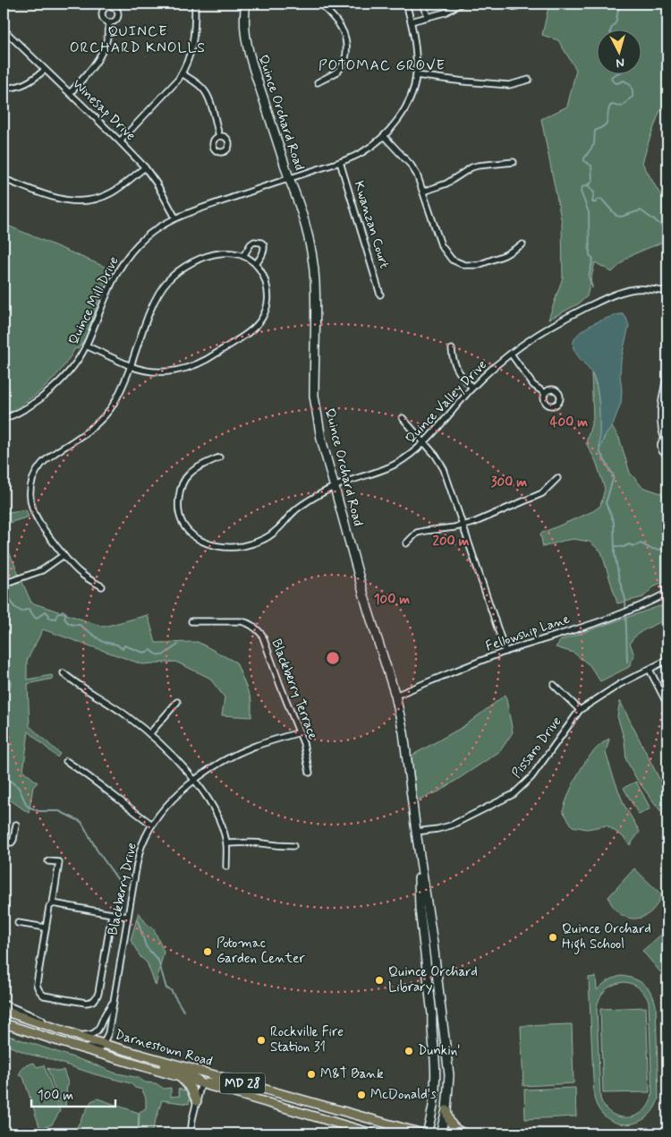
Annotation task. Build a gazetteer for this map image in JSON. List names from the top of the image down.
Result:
{
  "streets": {
    "main road": ["Darnestown Road", "MD 28"],
    "street": [
      "Winesap Drive",
      "Quince Orchard Road",
      "Kwanzan Court",
      "Quince Mill Drive",
      "Quince Valley Drive",
      "Fellowship Lane",
      "Blackberry Terrace",
      "Pissaro Drive",
      "Blackberry Drive"
    ]
  },
  "crossings": [
    ["Winesap Drive", "Quince Mill Drive"],
    ["Quince Orchard Road", "Quince Mill Drive"],
    ["Quince Orchard Road", "Quince Valley Drive"],
    ["Quince Orchard Road", "Fellowship Lane"],
    ["Quince Orchard Road", "Pissaro Drive"],
    ["Kwanzan Court", "Quince Mill Drive"],
    ["Blackberry Terrace", "Blackberry Drive"],
    ["Blackberry Drive", "Darnestown Road"]
  ],
  "districts": ["QUINCE ORCHARD KNOLLS", "POTOMAC GROVE"],
  "places": [
    "Quince Orchard High School",
    "Potomac Garden Center",
    "Quince Orchard Library",
    "Rockville Fire Station 31",
    "Dunkin'",
    "M&T Bank",
    "McDonald's"
  ],
  "scale_bar": "100 m",
  "north": "bottom",
  "rings": [
    "400 m",
    "300 m",
    "200 m",
    "100 m"
  ]
}
